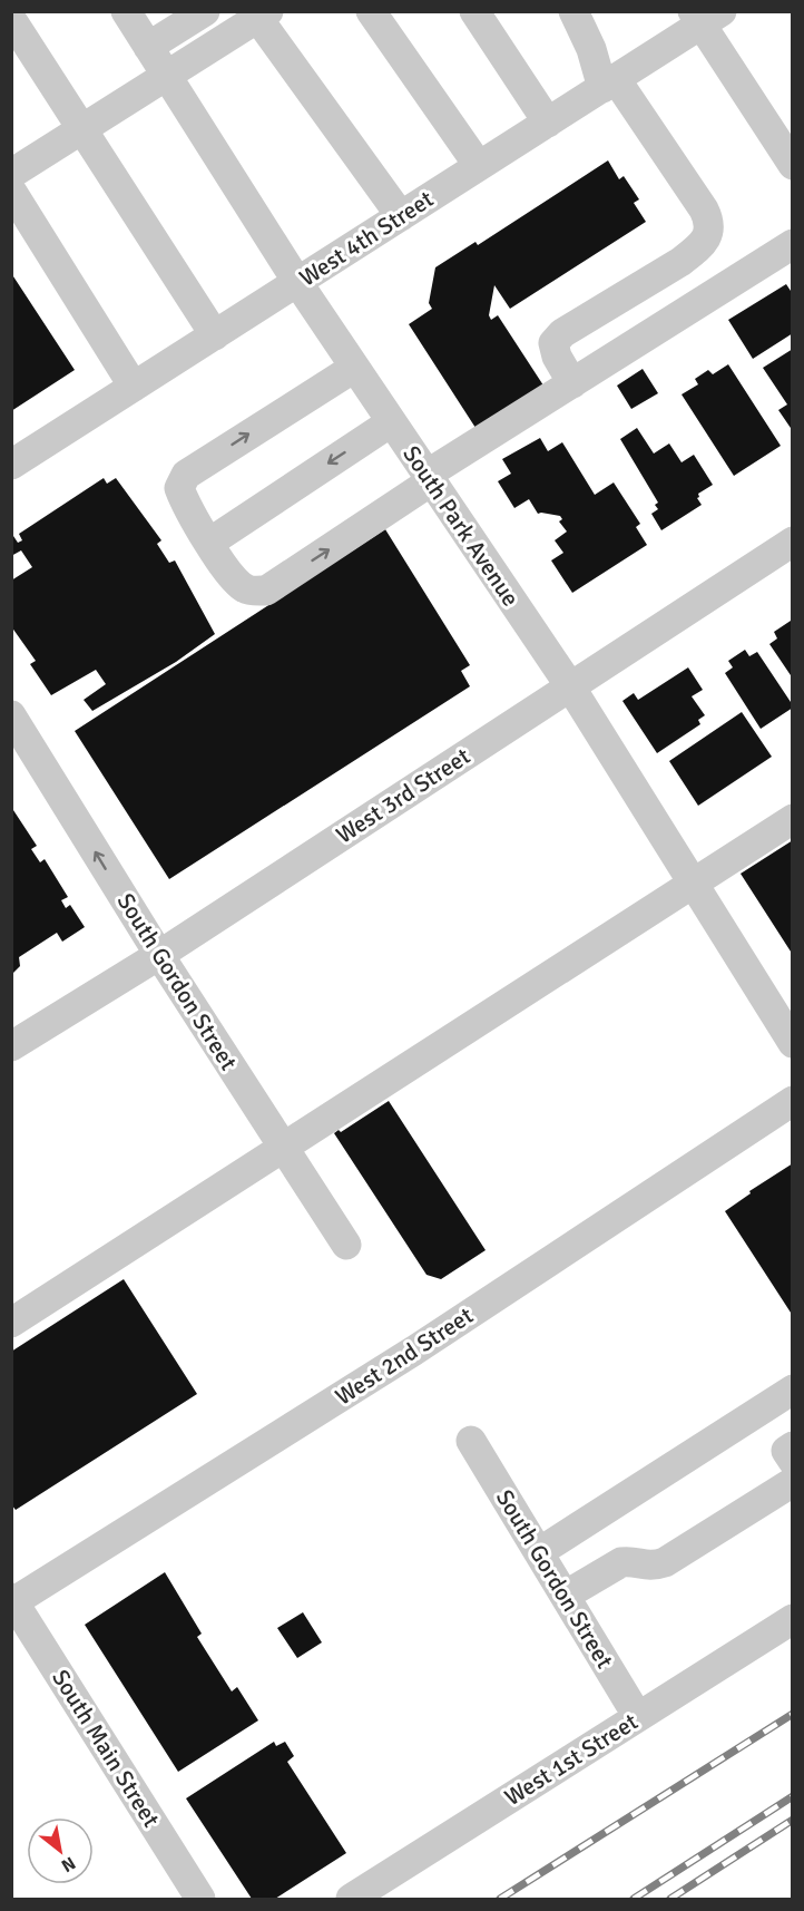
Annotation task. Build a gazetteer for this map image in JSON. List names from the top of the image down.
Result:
{
  "streets": {
    "street": [
      "West 4th Street",
      "South Park Avenue",
      "West 3rd Street",
      "South Gordon Street",
      "West 2nd Street",
      "South Main Street",
      "West 1st Street"
    ]
  },
  "crossings": [
    ["West 4th Street", "South Park Avenue"],
    ["South Park Avenue", "West 3rd Street"],
    ["West 3rd Street", "South Gordon Street"],
    ["South Gordon Street", "West 1st Street"],
    ["West 2nd Street", "South Main Street"]
  ],
  "north": "bottom right"
}
